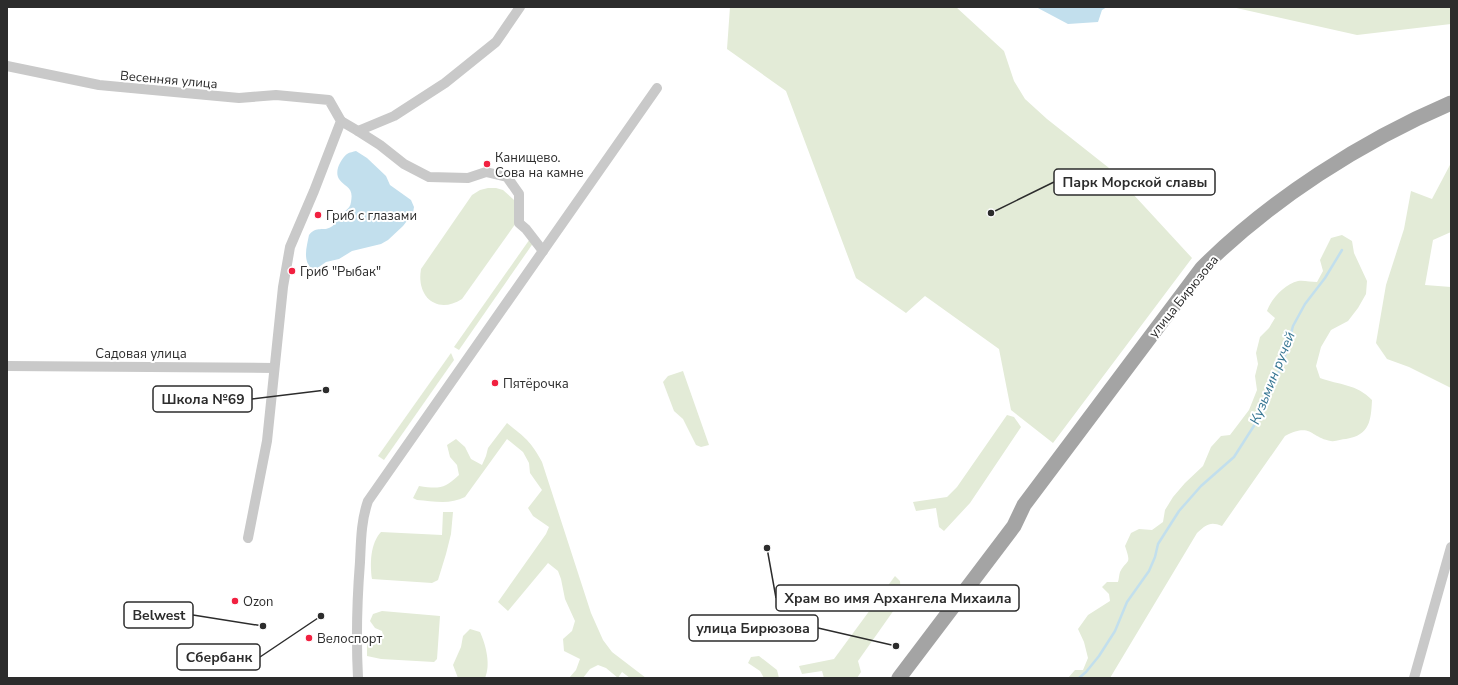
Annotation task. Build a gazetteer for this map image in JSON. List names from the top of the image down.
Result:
{
  "streets": {
    "main road": ["улица Бирюзова"],
    "street": ["Весенняя улица", "Садовая улица"]
  },
  "water": ["Кузьмин ручей"],
  "places": [
    "Канищево. Сова на камне",
    "Парк Морской славы",
    "Гриб с глазами",
    "Гриб \"Рыбак\"",
    "Пятёрочка",
    "Школа №69",
    "Храм во имя Архангела Михаила",
    "Ozon",
    "Сбербанк",
    "Belwest",
    "Велоспорт",
    "улица Бирюзова"
  ]
}
